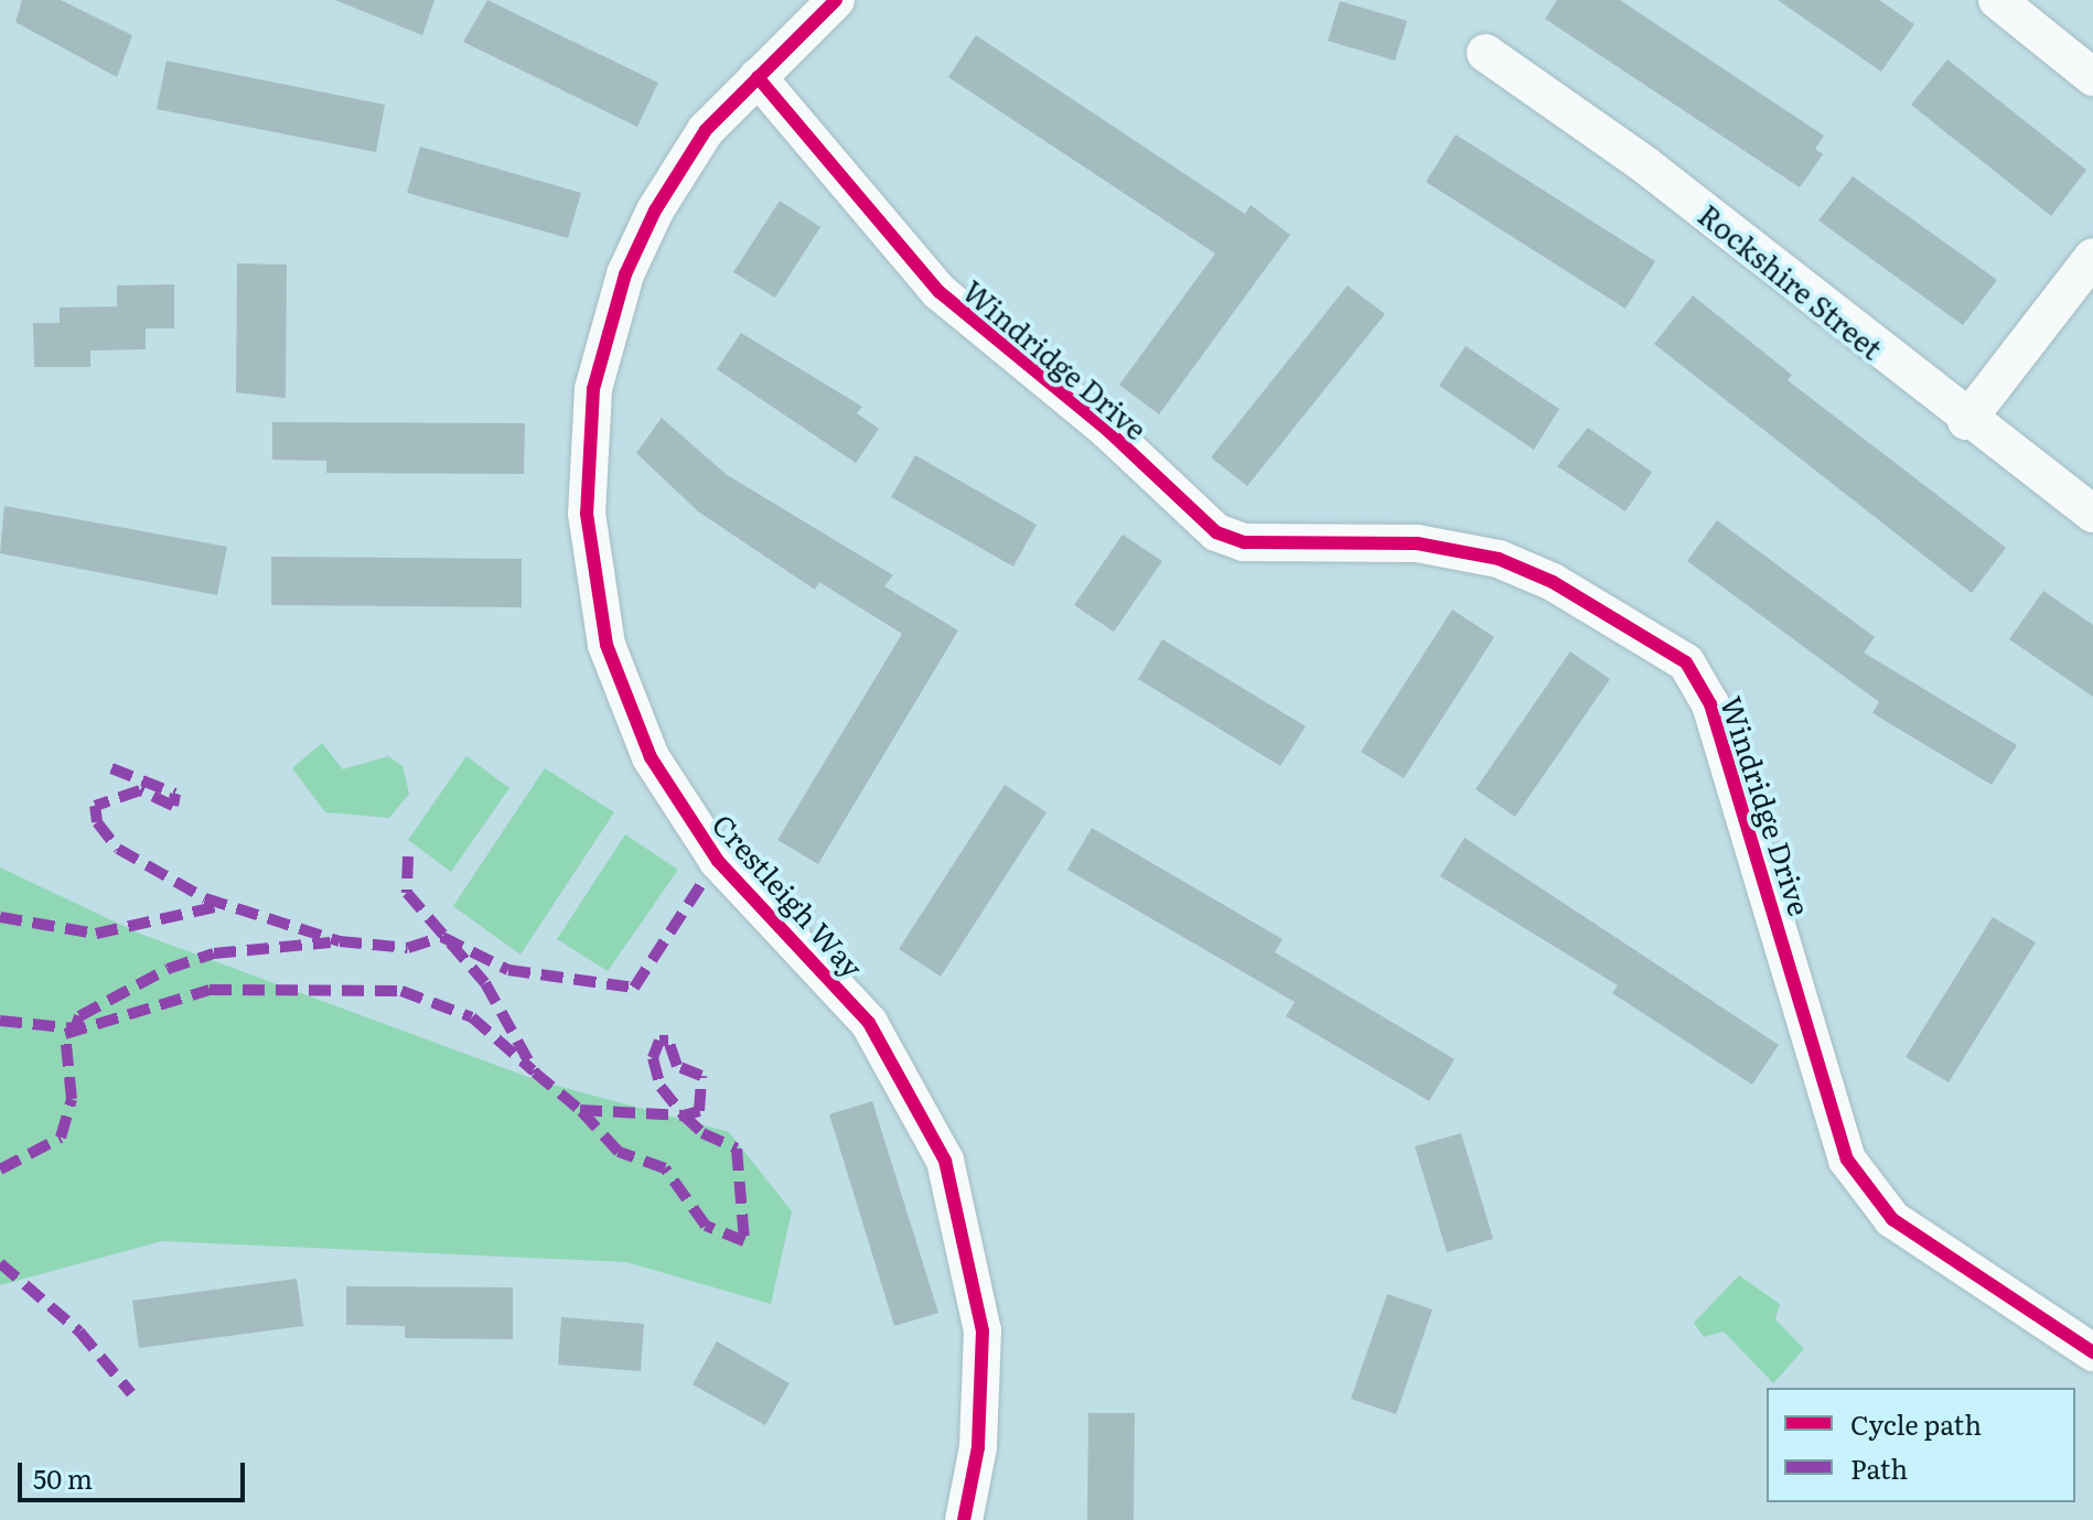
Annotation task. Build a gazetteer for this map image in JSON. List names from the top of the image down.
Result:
{
  "streets": {
    "street": ["Rockshire Street", "Windridge Drive", "Crestleigh Way"]
  },
  "crossings": [
    ["Windridge Drive", "Crestleigh Way"]
  ],
  "legend": ["Cycle path", "Path"],
  "scale_bar": "50 m"
}
